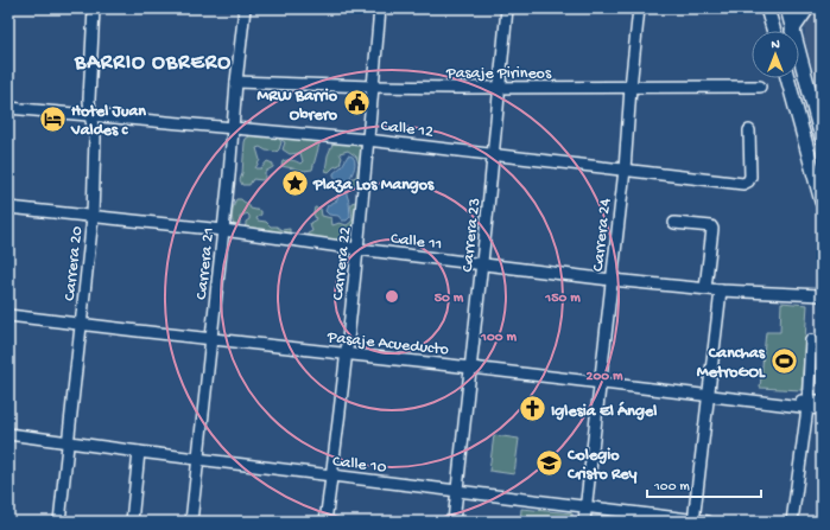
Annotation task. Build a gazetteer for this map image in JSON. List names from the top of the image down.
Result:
{
  "streets": {
    "street": [
      "Pasaje Pirineos",
      "Calle 12",
      "Carrera 23",
      "Carrera 24",
      "Calle 11",
      "Carrera 20",
      "Carrera 21",
      "Carrera 22",
      "Pasaje Acueducto",
      "Calle 10"
    ]
  },
  "crossings": [
    ["Pasaje Pirineos", "Carrera 23"],
    ["Pasaje Pirineos", "Carrera 24"],
    ["Pasaje Pirineos", "Carrera 21"],
    ["Pasaje Pirineos", "Carrera 22"],
    ["Calle 12", "Carrera 23"],
    ["Calle 12", "Carrera 24"],
    ["Calle 12", "Carrera 20"],
    ["Calle 12", "Carrera 21"],
    ["Calle 12", "Carrera 22"],
    ["Carrera 23", "Calle 11"],
    ["Carrera 23", "Pasaje Acueducto"],
    ["Carrera 23", "Calle 10"],
    ["Carrera 24", "Calle 11"],
    ["Carrera 24", "Pasaje Acueducto"],
    ["Carrera 24", "Calle 10"],
    ["Calle 11", "Carrera 20"],
    ["Calle 11", "Carrera 21"],
    ["Calle 11", "Carrera 22"],
    ["Carrera 20", "Pasaje Acueducto"],
    ["Carrera 20", "Calle 10"],
    ["Carrera 21", "Pasaje Acueducto"],
    ["Carrera 21", "Calle 10"],
    ["Carrera 22", "Pasaje Acueducto"],
    ["Carrera 22", "Calle 10"]
  ],
  "districts": ["BARRIO OBRERO"],
  "places": {
    "public building": ["MRW Barrio Obrero"],
    "hotel": ["Hotel Juan Valdes c"],
    "place": ["Plaza Los Mangos"],
    "sports": ["Canchas MetroGOL"],
    "church": ["Iglesia El Ángel"],
    "school or university": ["Colegio Cristo Rey"]
  },
  "scale_bar": "100 m",
  "north": "top",
  "rings": [
    "50 m",
    "150 m",
    "100 m",
    "200 m"
  ]
}
